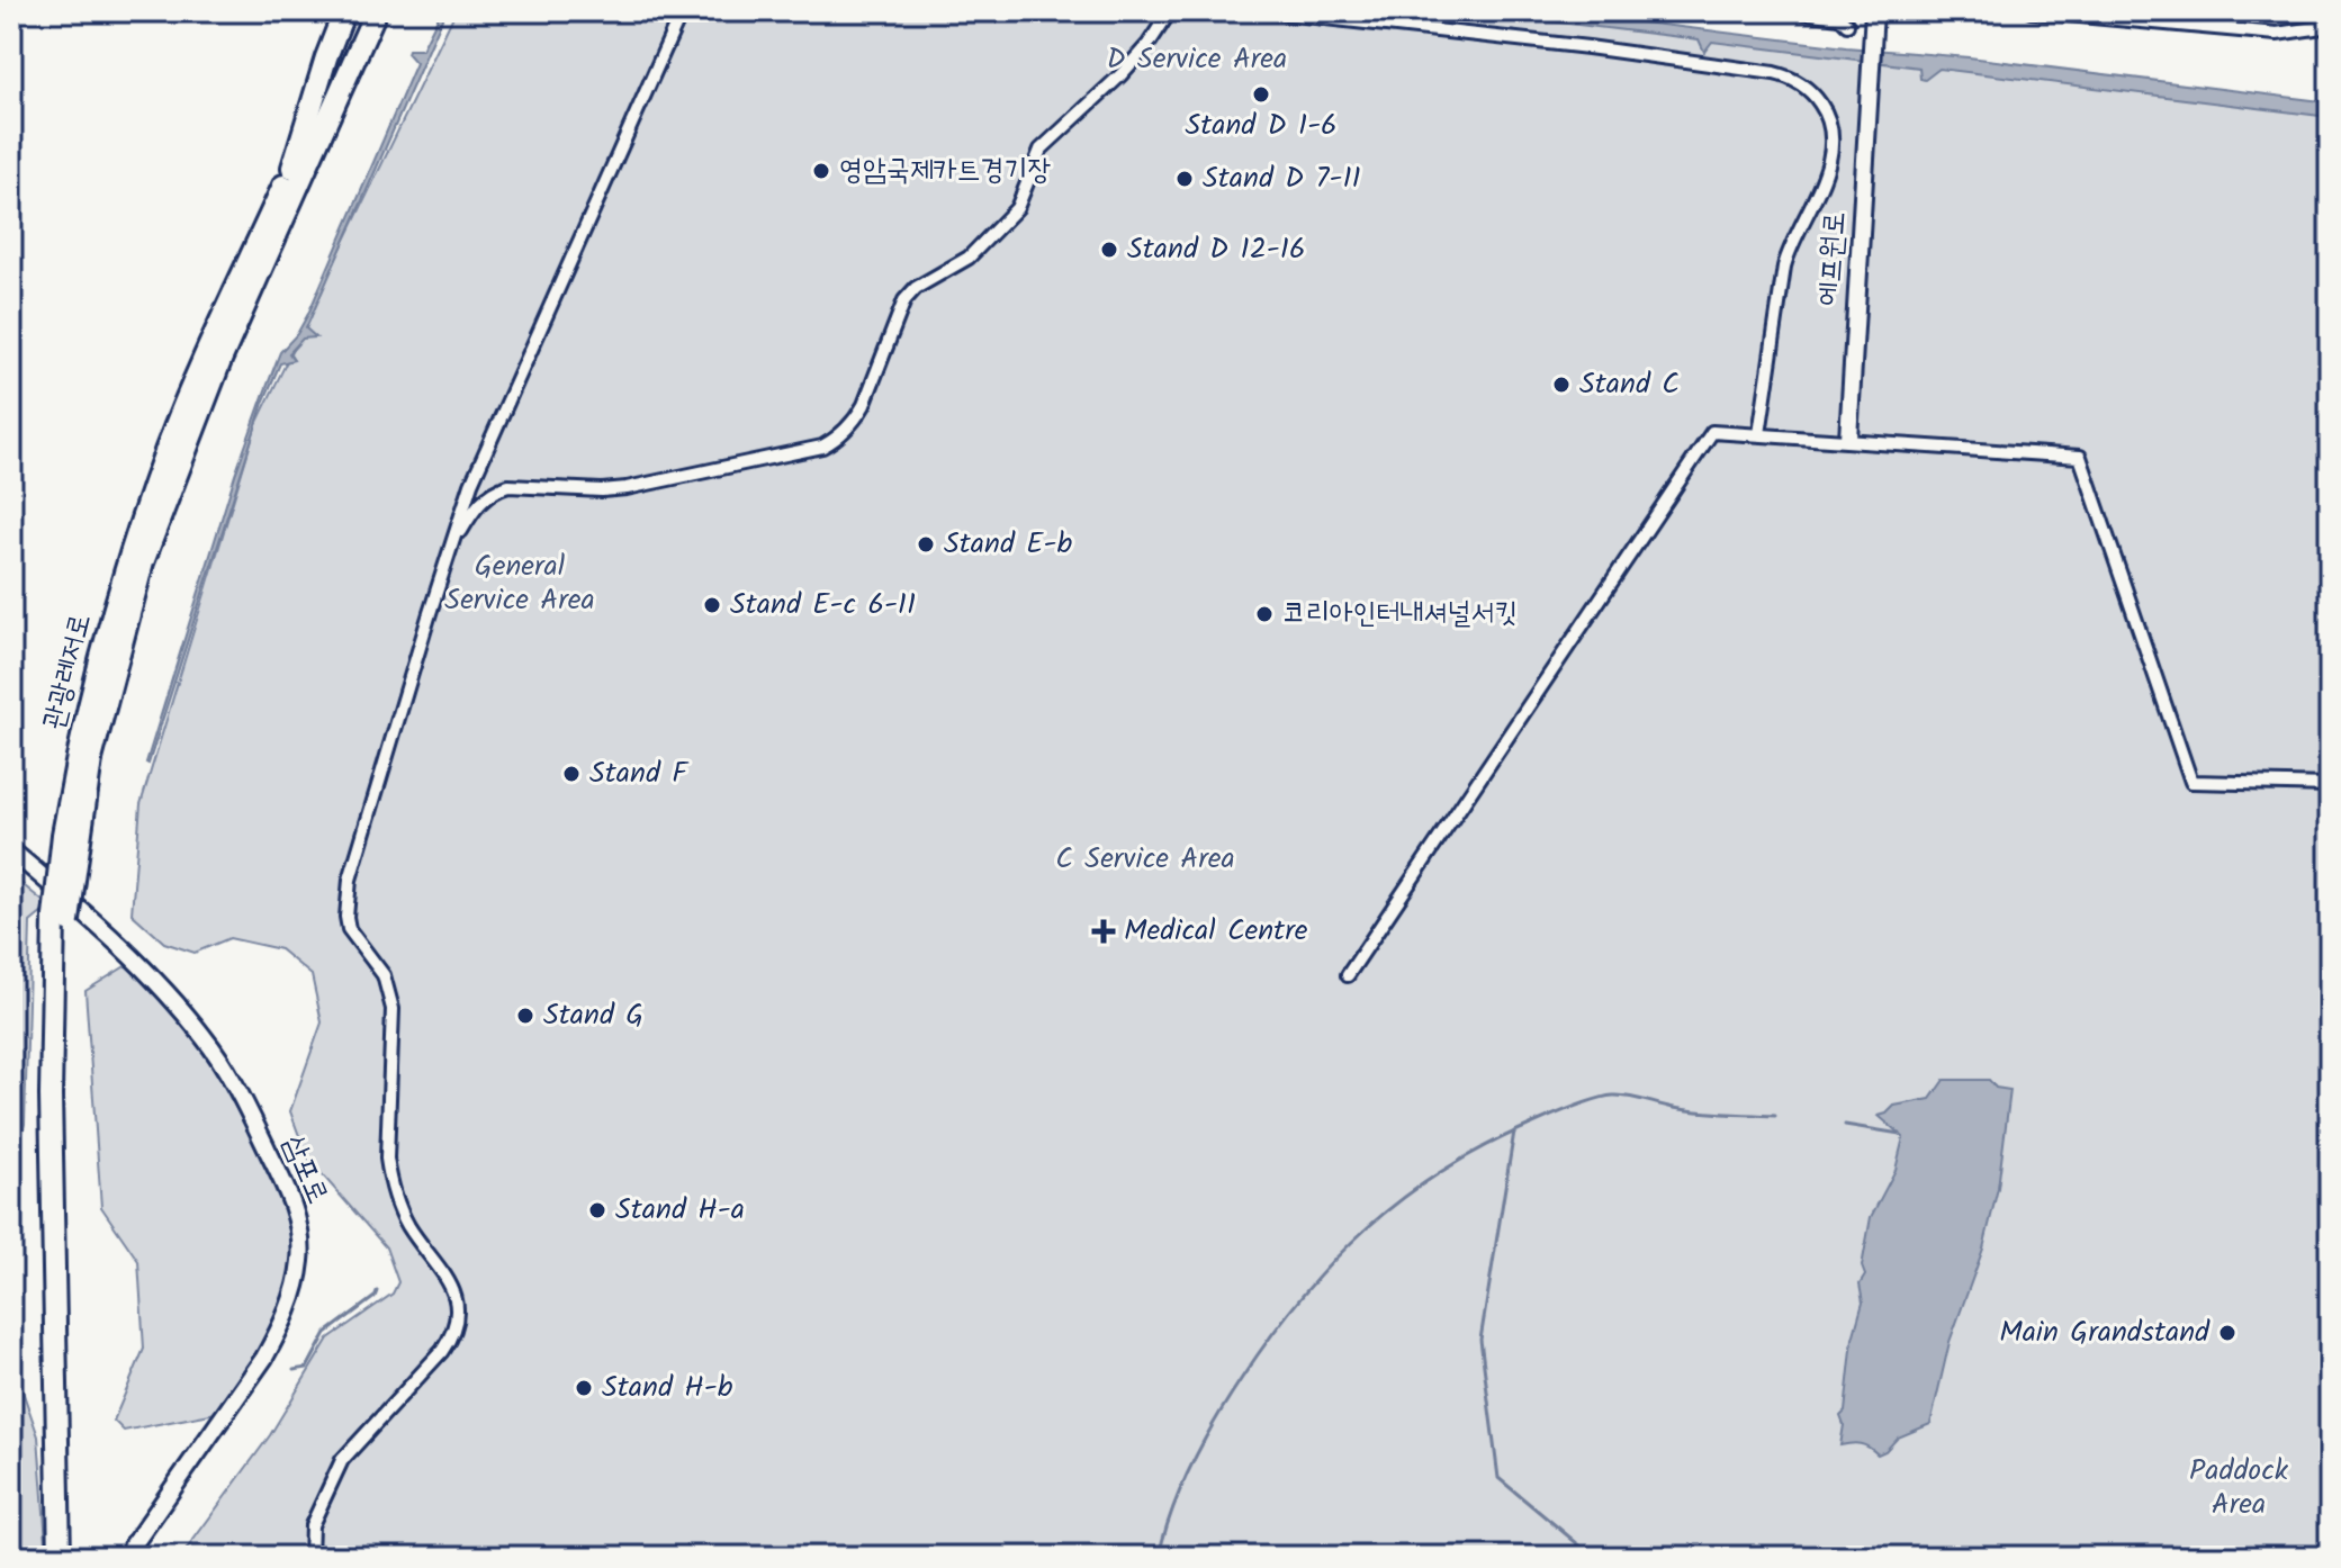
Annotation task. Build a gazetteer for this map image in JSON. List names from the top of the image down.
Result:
{
  "streets": {
    "highway": ["관광레저로"],
    "street": ["에프원로", "삼포로"]
  },
  "parks": [
    "D Service Area",
    "General Service Area",
    "C Service Area",
    "Paddock Area"
  ],
  "places": {
    "other": [
      "Stand D 1-6",
      "영암국제카트경기장",
      "Stand D 7-11",
      "Stand D 12-16",
      "Stand C",
      "Stand E-b",
      "Stand E-c 6-11",
      "코리아인터내셔널서킷",
      "Stand F",
      "Stand G",
      "Stand H-a",
      "Main Grandstand",
      "Stand H-b"
    ],
    "health": ["Medical Centre"]
  }
}
